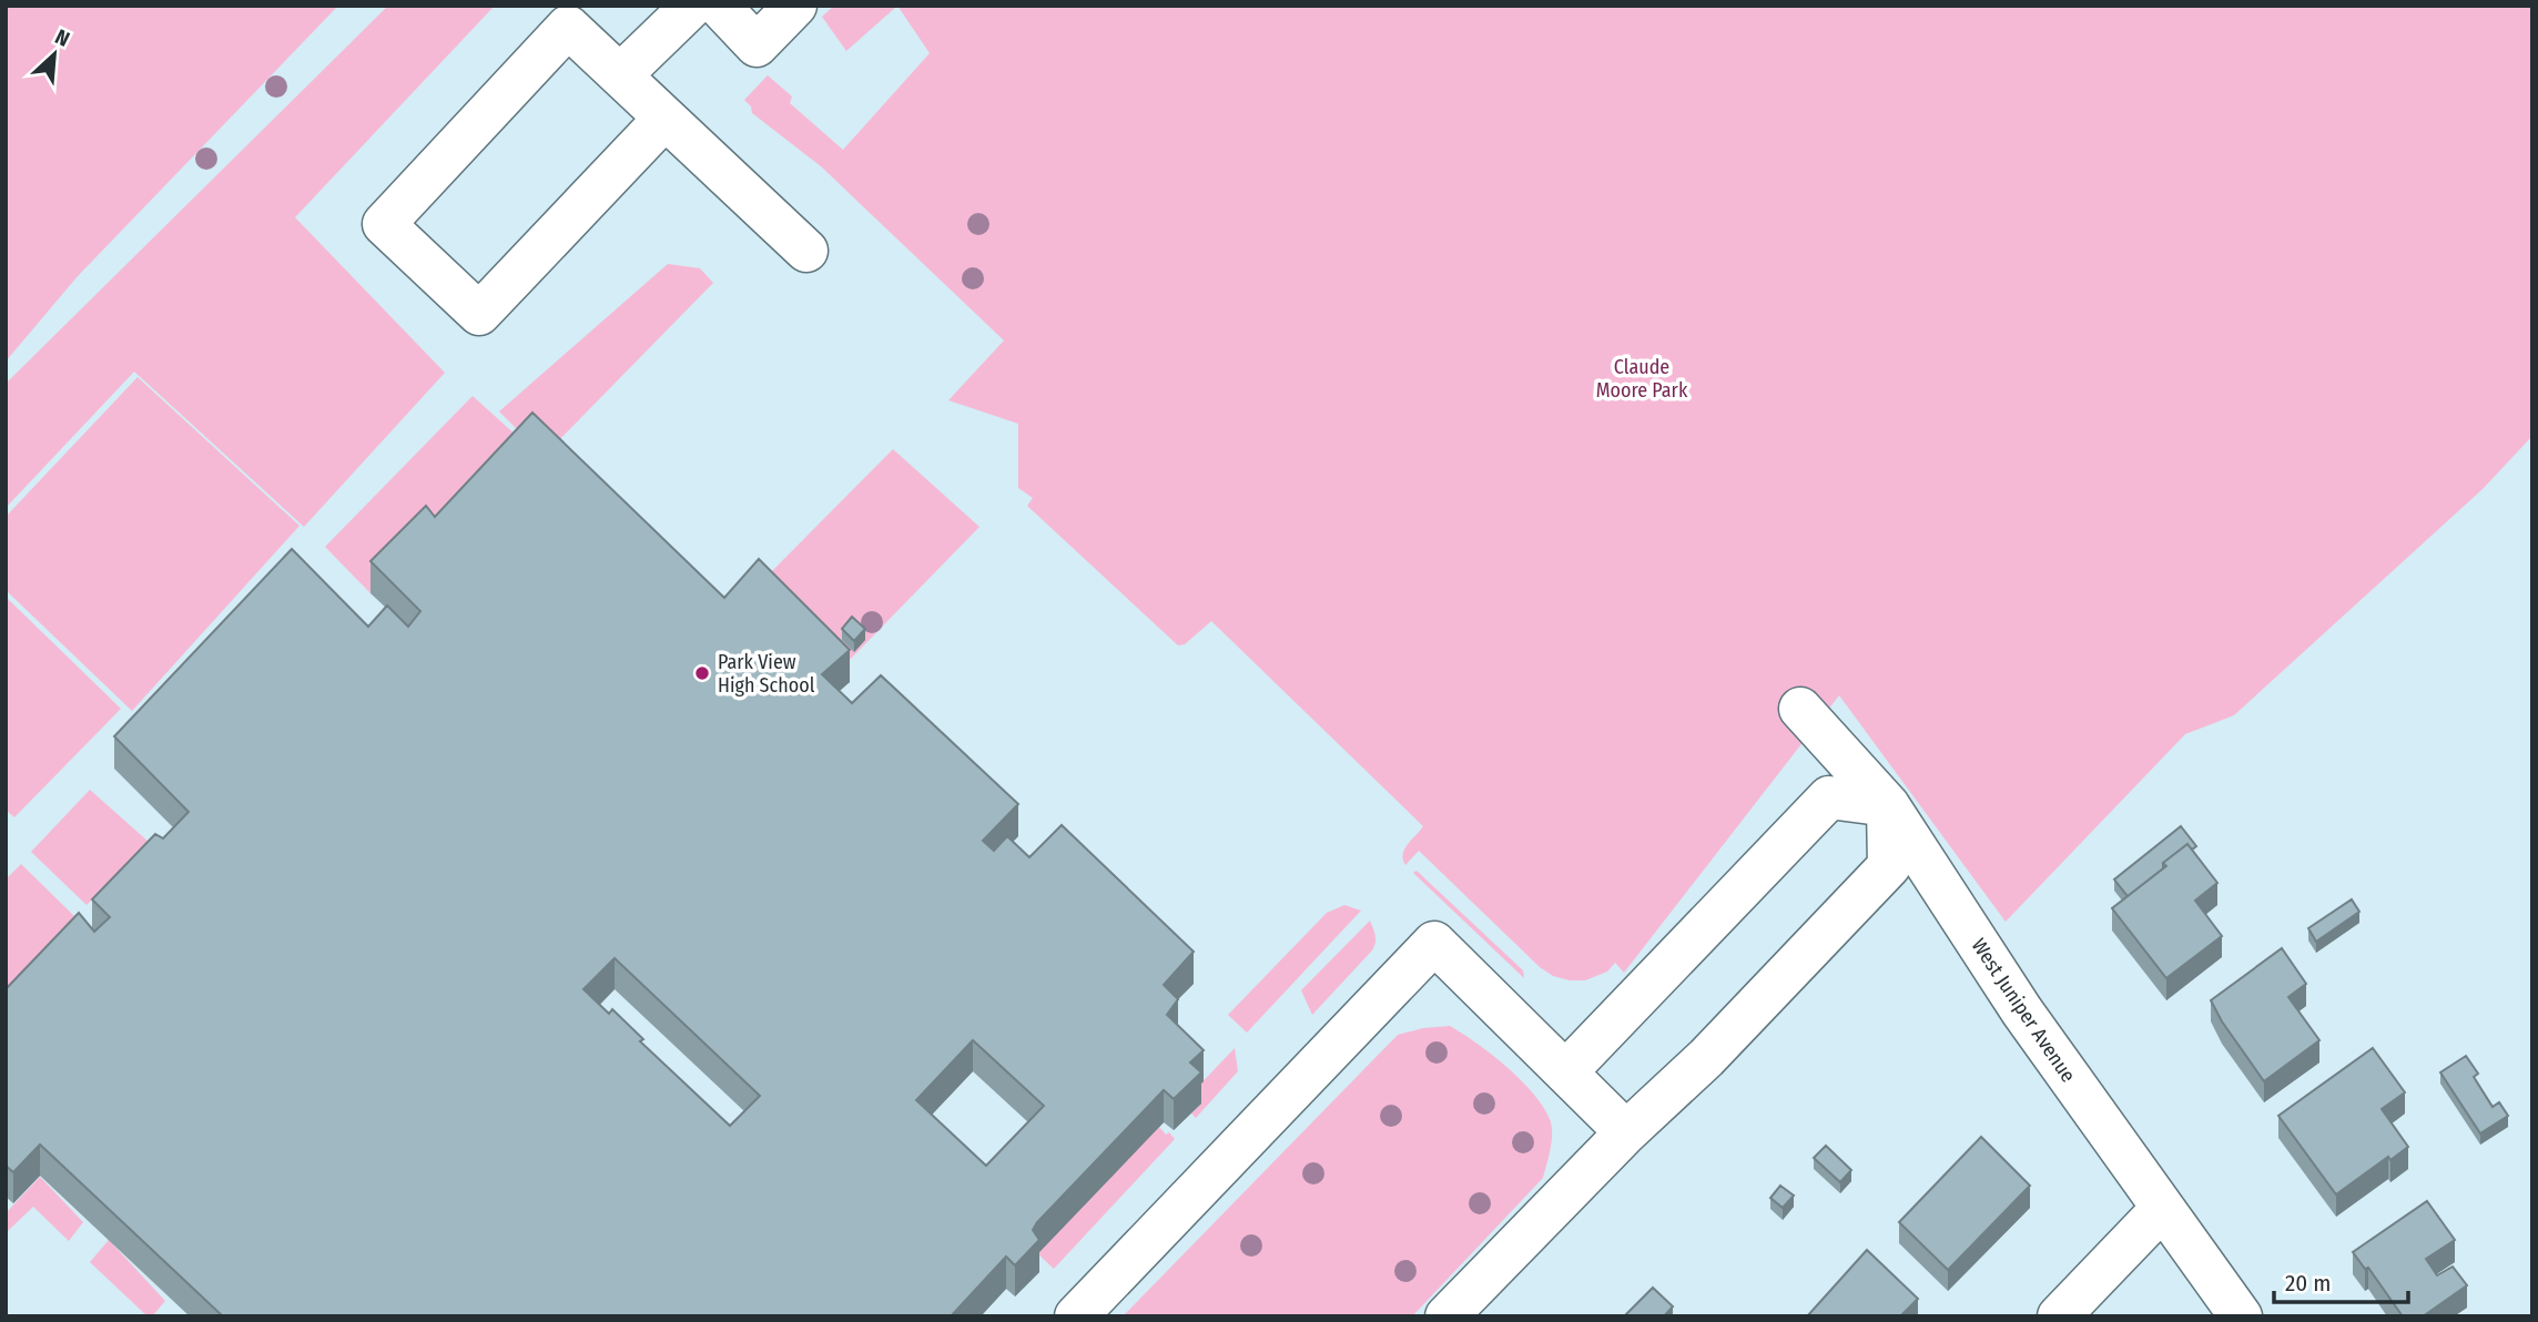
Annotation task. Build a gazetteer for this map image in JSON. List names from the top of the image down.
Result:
{
  "streets": {
    "street": ["West Juniper Avenue"]
  },
  "parks": ["Claude Moore Park"],
  "places": ["Park View High School"],
  "scale_bar": "20 m",
  "north": "top right"
}
